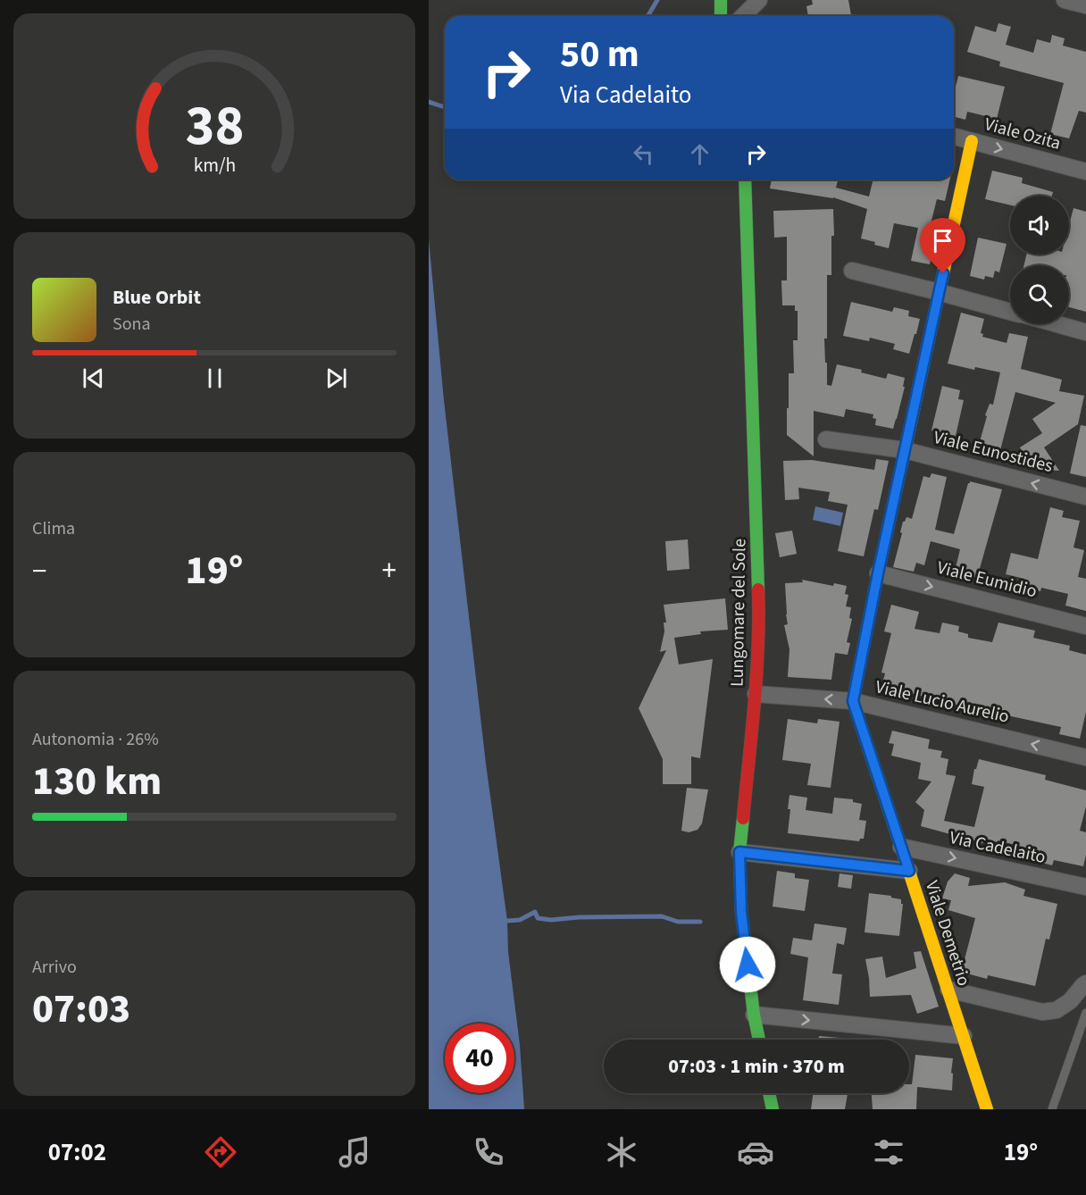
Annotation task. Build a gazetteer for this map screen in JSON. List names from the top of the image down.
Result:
{
  "streets": {
    "street": [
      "Viale Ozita",
      "Viale Eunostides",
      "Viale Eumidio",
      "Lungomare del Sole",
      "Viale Lucio Aurelio",
      "Via Cadelaito",
      "Viale Demetrio"
    ]
  },
  "crossings": [
    ["Viale Ozita", "Viale Demetrio"],
    ["Viale Eunostides", "Viale Demetrio"],
    ["Viale Eumidio", "Viale Demetrio"],
    ["Lungomare del Sole", "Viale Lucio Aurelio"],
    ["Viale Lucio Aurelio", "Viale Demetrio"],
    ["Via Cadelaito", "Viale Demetrio"]
  ],
  "one_way": [
    "Viale Ozita",
    "Viale Eunostides",
    "Viale Eumidio",
    "Viale Lucio Aurelio",
    "Via Cadelaito"
  ],
  "page": {
    "turn": ["50 m", "Via Cadelaito"],
    "song": ["Blue Orbit", "Sona"],
    "tile": [
      "Clima",
      ["Autonomia · 26%", "130 km"],
      ["Arrivo", "07:03"]
    ],
    "heat": ["−", "19°", "+"],
    "limit": "40",
    "trip": "07:03 · 1 min · 370 m",
    "tabs": ["07:02", "19°"],
    "gauge": ["38", "km/h"]
  }
}
